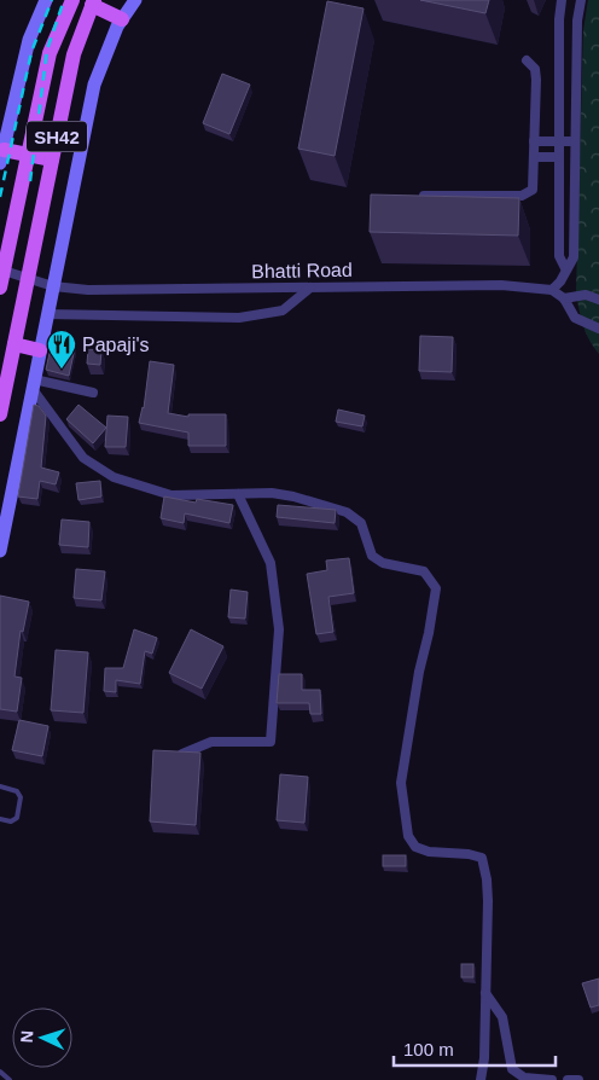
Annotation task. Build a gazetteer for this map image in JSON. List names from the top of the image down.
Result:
{
  "streets": {
    "main road": ["SH42"],
    "street": ["Bhatti Road"]
  },
  "crossings": [
    ["SH42", "Bhatti Road"]
  ],
  "places": {
    "restaurant": ["Papaji's"]
  },
  "scale_bar": "100 m",
  "north": "left"
}
